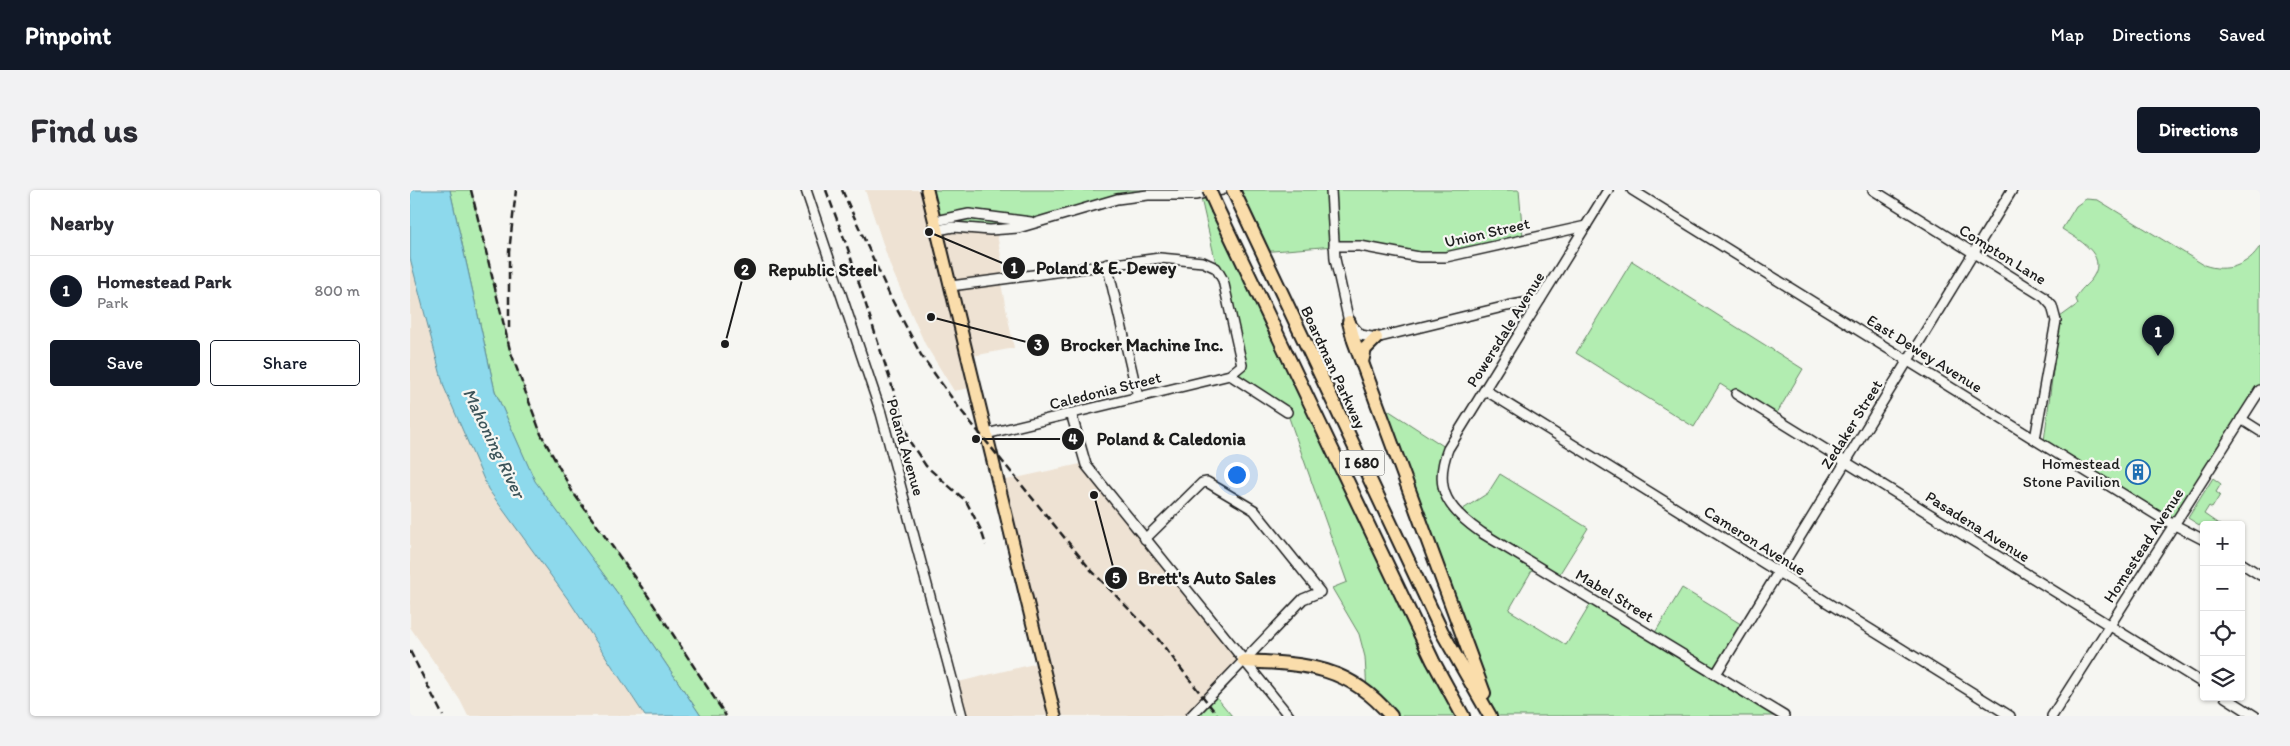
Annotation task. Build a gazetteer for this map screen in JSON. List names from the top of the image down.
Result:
{
  "streets": {
    "highway": ["Boardman Parkway", "I 680"],
    "street": [
      "Union Street",
      "Compton Lane",
      "Powersdale Avenue",
      "East Dewey Avenue",
      "Caledonia Street",
      "Zedaker Street",
      "Poland Avenue",
      "Pasadena Avenue",
      "Cameron Avenue",
      "Homestead Avenue",
      "Mabel Street"
    ]
  },
  "crossings": [
    ["Union Street", "Powersdale Avenue"],
    ["Compton Lane", "East Dewey Avenue"],
    ["Compton Lane", "Zedaker Street"],
    ["Powersdale Avenue", "Cameron Avenue"],
    ["Powersdale Avenue", "Mabel Street"],
    ["East Dewey Avenue", "Zedaker Street"],
    ["East Dewey Avenue", "Homestead Avenue"],
    ["Zedaker Street", "Pasadena Avenue"],
    ["Zedaker Street", "Cameron Avenue"],
    ["Zedaker Street", "Mabel Street"],
    ["Pasadena Avenue", "Homestead Avenue"]
  ],
  "water": ["Mahoning River"],
  "places": {
    "other": [
      "Poland & E. Dewey",
      "Brocker Machine Inc.",
      "Republic Steel",
      "Poland & Caledonia",
      "Brett's Auto Sales"
    ],
    "building": ["Homestead Stone Pavilion"]
  },
  "page": {
    "header": "Pinpoint",
    "nav": ["Map", "Directions", "Saved"],
    "buttons": [
      "Directions",
      ["Save", "Share"]
    ],
    "title": "Find us",
    "heading": "Nearby",
    "list": [
      {
        "mark": "1",
        "name": "Homestead Park",
        "note": "Park",
        "value": "800 m"
      }
    ],
    "pins": "1",
    "map_buttons": ["+", "−"]
  }
}
